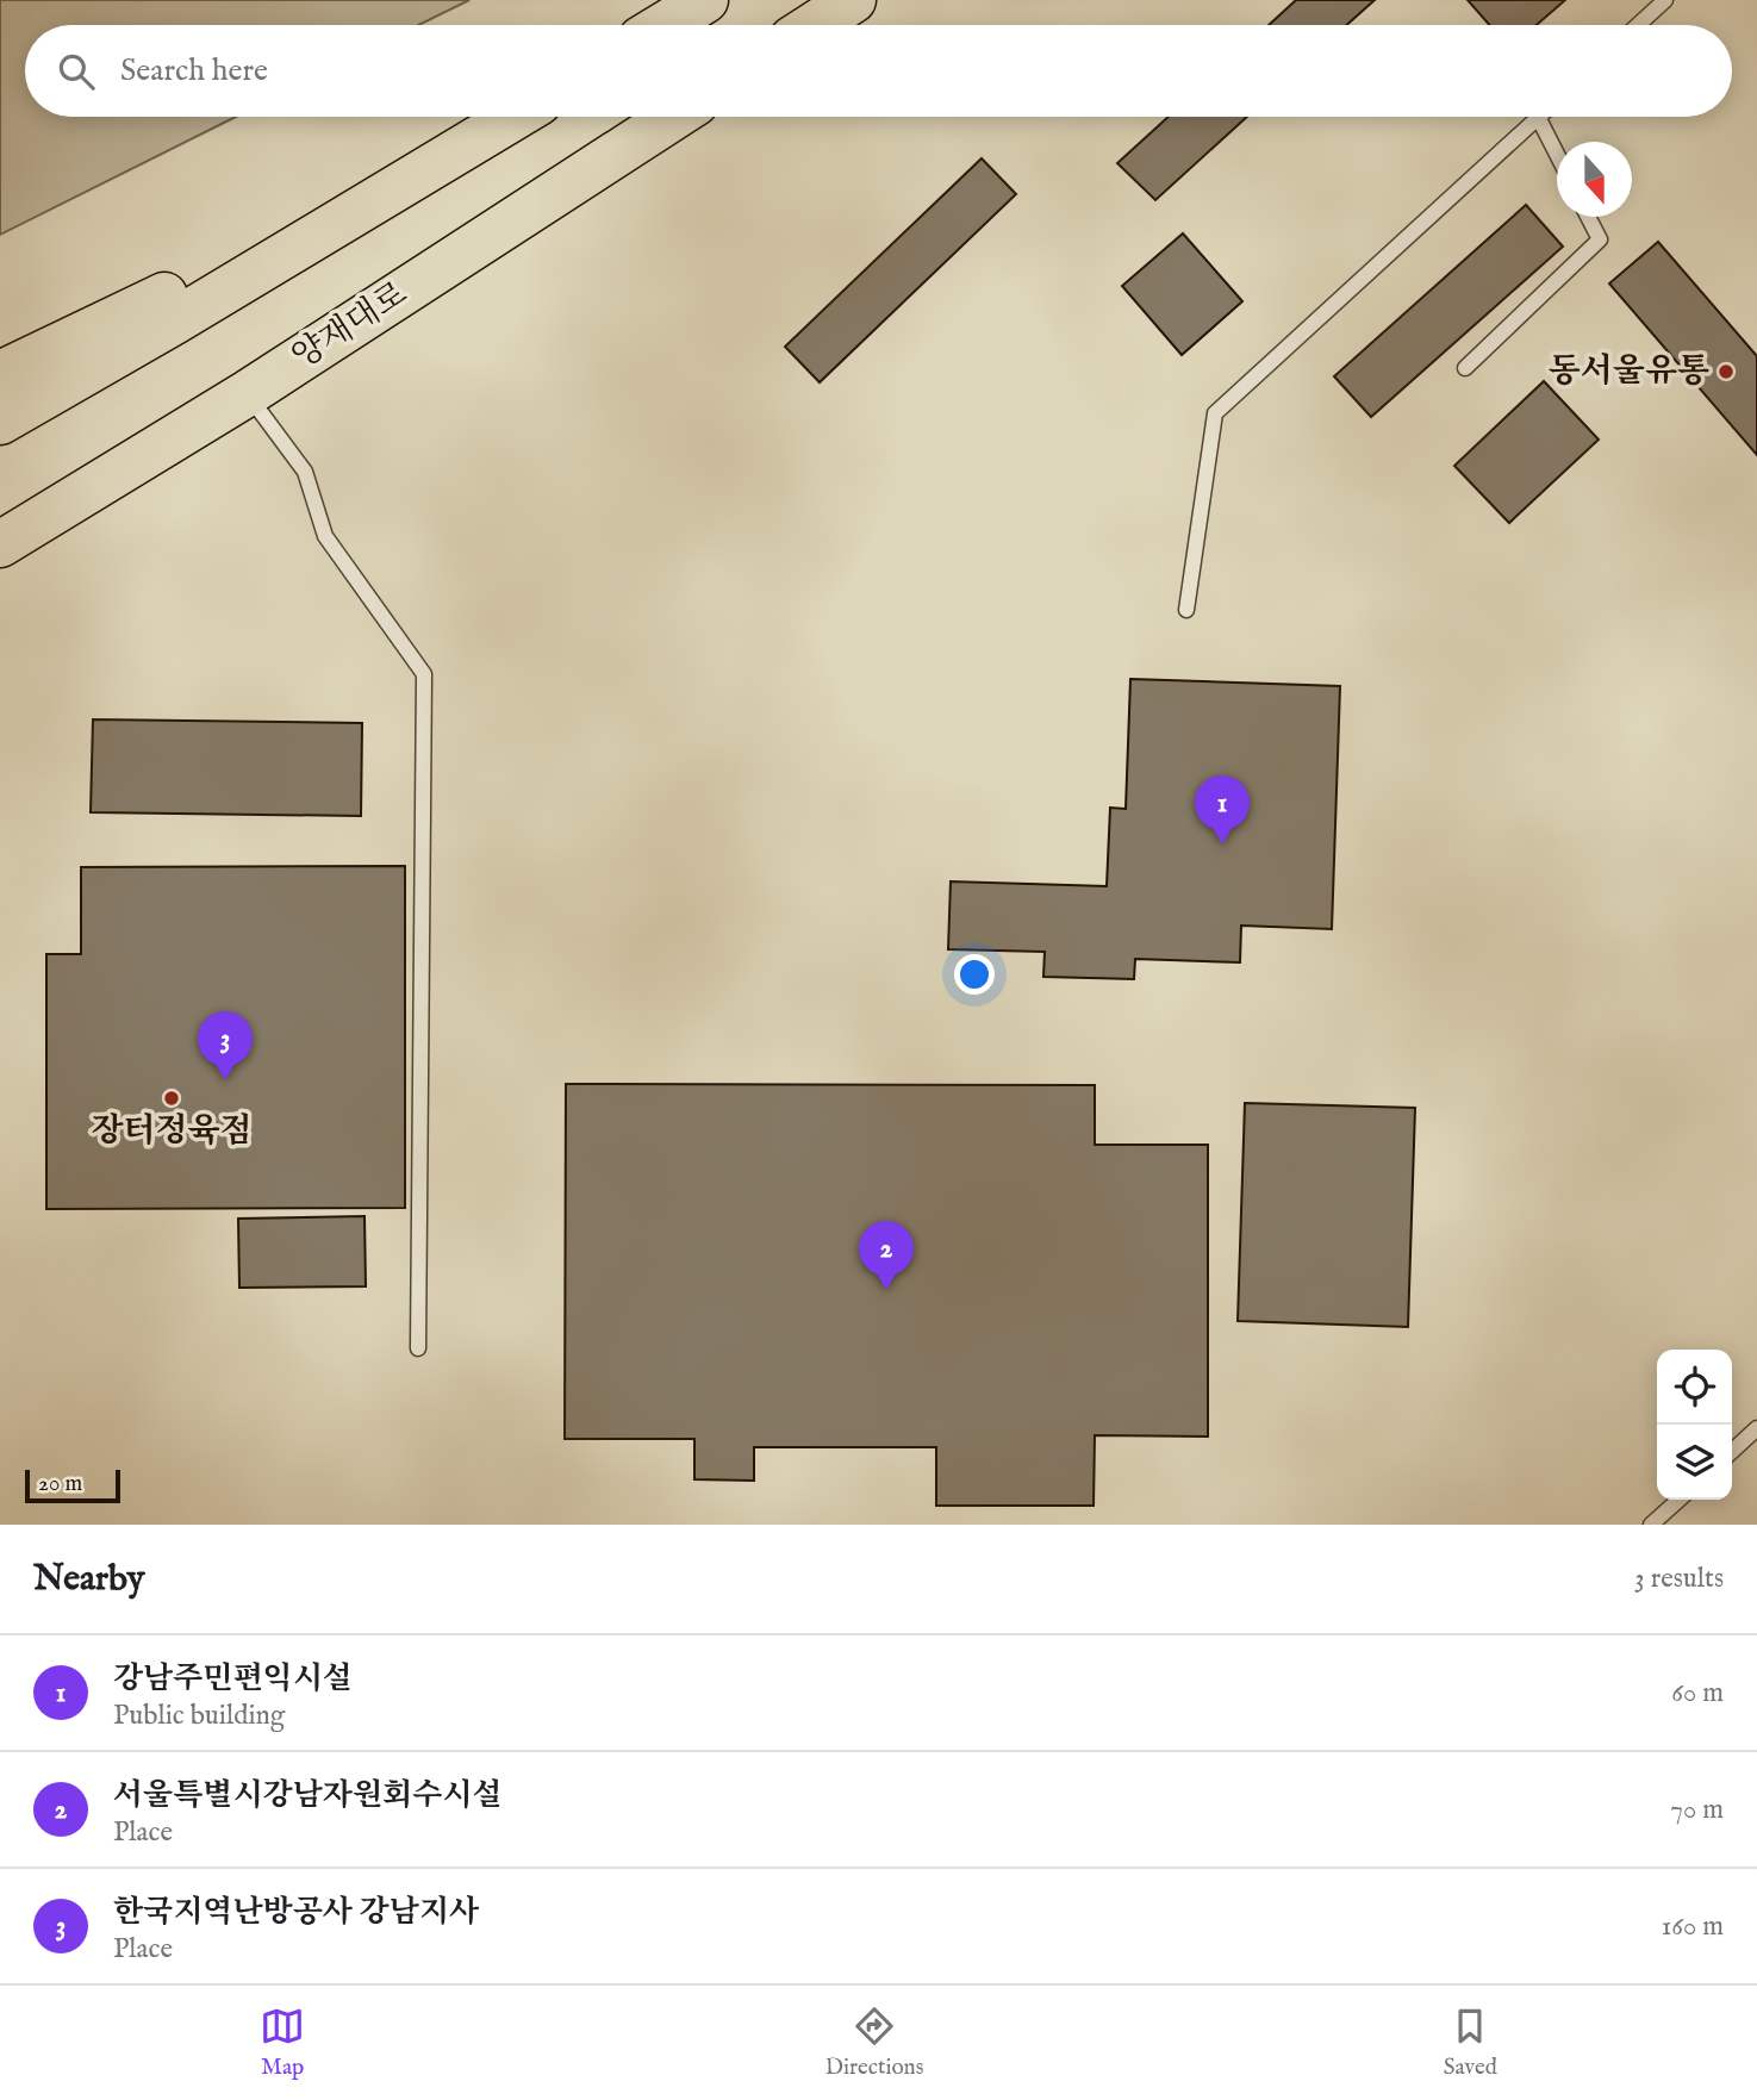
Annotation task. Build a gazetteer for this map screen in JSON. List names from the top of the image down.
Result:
{
  "streets": {
    "main road": ["양재대로"]
  },
  "places": ["동서울유통", "장터정육점"],
  "scale_bar": "20 m",
  "north": "bottom",
  "page": {
    "search": "Search here",
    "pins": ["1", "3", "2"],
    "scale": "20 m",
    "heading": ["Nearby", "3 results"],
    "list": [
      {
        "mark": "1",
        "name": "강남주민편익시설",
        "note": "Public building",
        "value": "60 m"
      },
      {
        "mark": "2",
        "name": "서울특별시강남자원회수시설",
        "note": "Place",
        "value": "70 m"
      },
      {
        "mark": "3",
        "name": "한국지역난방공사 강남지사",
        "note": "Place",
        "value": "160 m"
      }
    ],
    "nav": ["Map", "Directions", "Saved"]
  }
}
